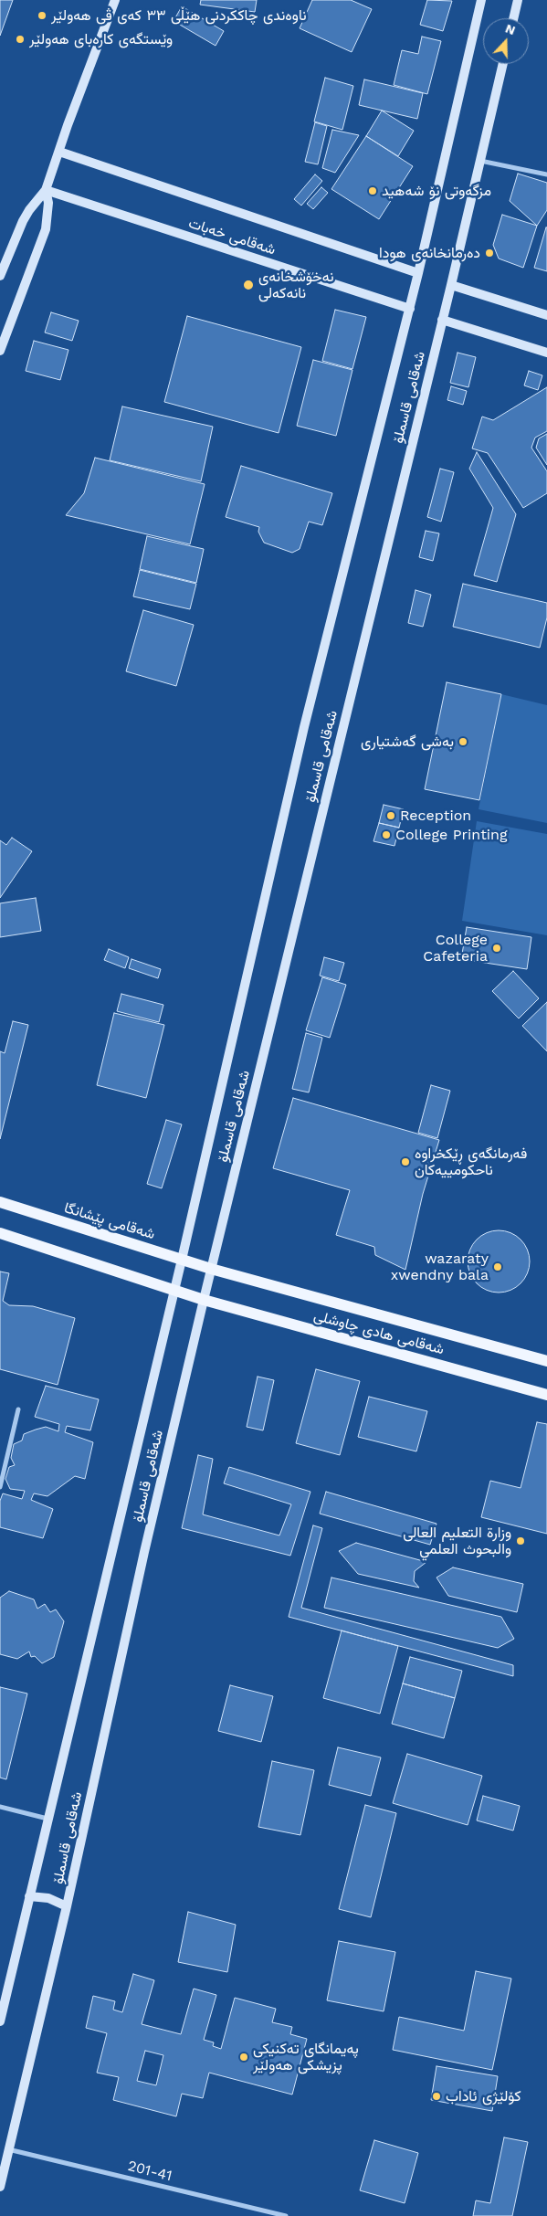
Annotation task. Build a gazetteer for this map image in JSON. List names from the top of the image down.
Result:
{
  "streets": {
    "main road": [
      "شەقامی خەبات",
      "شەقامی قاسملۆ",
      "شەقامی پێشانگا",
      "شەقامی هادی چاوشلی"
    ],
    "street": ["201-41"]
  },
  "crossings": [
    ["شەقامی خەبات", "شەقامی قاسملۆ"],
    ["شەقامی قاسملۆ", "شەقامی پێشانگا"],
    ["شەقامی قاسملۆ", "شەقامی هادی چاوشلی"],
    ["شەقامی قاسملۆ", "201-41"],
    ["شەقامی پێشانگا", "شەقامی هادی چاوشلی"]
  ],
  "places": [
    "ناوەندی چاککردنی هێڵی ٣٣ کەی ڤی هەولێر",
    "وێستگەی کارەبای هەولێر",
    "مزگەوتی نۆ شەهید",
    "دەرمانخانەی هودا",
    "نەخۆشخانەی نانەکەلی",
    "بەشی گەشتیاری",
    "Reception",
    "College Printing",
    "College Cafeteria",
    "فەرمانگەی ڕێکخراوە ناحکومییەکان",
    "wazaraty xwendny bala",
    "وزارة التعليم العالى والبحوث العلمي",
    "پەیمانگای تەکنیکی پزیشکی هەولێر",
    "کۆلێژی ئاداب"
  ],
  "north": "top"
}
